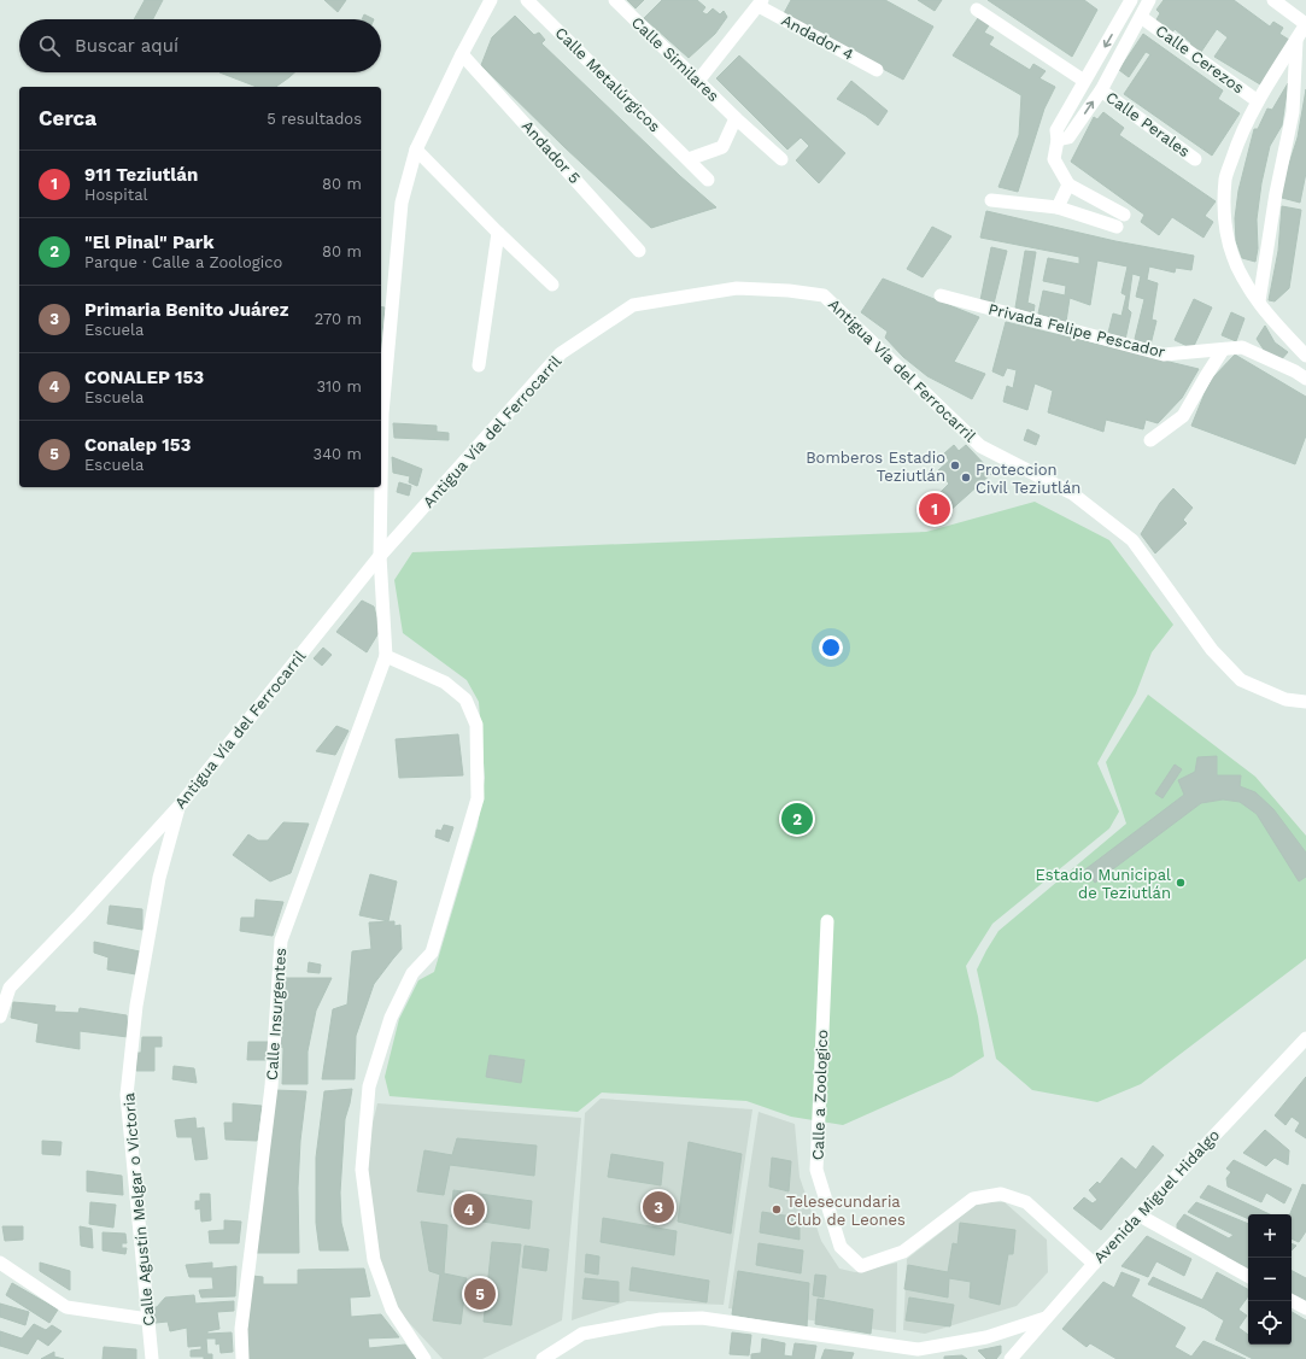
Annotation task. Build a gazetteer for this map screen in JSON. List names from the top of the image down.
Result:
{
  "streets": {
    "street": [
      "Andador 4",
      "Calle Similares",
      "Calle Cerezos",
      "Calle Metalúrgicos",
      "Calle Perales",
      "Andador 5",
      "Privada Felipe Pescador",
      "Antigua Vía del Ferrocarril",
      "Calle Insurgentes",
      "Calle a Zoologico",
      "Avenida Miguel Hidalgo",
      "Calle Agustín Melgar o Victoria"
    ]
  },
  "crossings": [
    ["Antigua Vía del Ferrocarril", "Calle Agustín Melgar o Victoria"],
    ["Calle a Zoologico", "Avenida Miguel Hidalgo"]
  ],
  "places": [
    "Bomberos Estadio Teziutlán",
    "Proteccion Civil Teziutlán",
    "Estadio Municipal de Teziutlán",
    "Telesecundaria Club de Leones"
  ],
  "page": {
    "search": "Buscar aquí",
    "heading": ["Cerca", "5 resultados"],
    "list": [
      {
        "mark": "1",
        "name": "911 Teziutlán",
        "note": "Hospital",
        "value": "80 m"
      },
      {
        "mark": "2",
        "name": "\"El Pinal\" Park",
        "note": "Parque · Calle a Zoologico",
        "value": "80 m"
      },
      {
        "mark": "3",
        "name": "Primaria Benito Juárez",
        "note": "Escuela",
        "value": "270 m"
      },
      {
        "mark": "4",
        "name": "CONALEP 153",
        "note": "Escuela",
        "value": "310 m"
      },
      {
        "mark": "5",
        "name": "Conalep 153",
        "note": "Escuela",
        "value": "340 m"
      }
    ],
    "pins": [
      "1",
      "2",
      "3",
      "4",
      "5"
    ],
    "map_buttons": ["+", "−"]
  }
}
